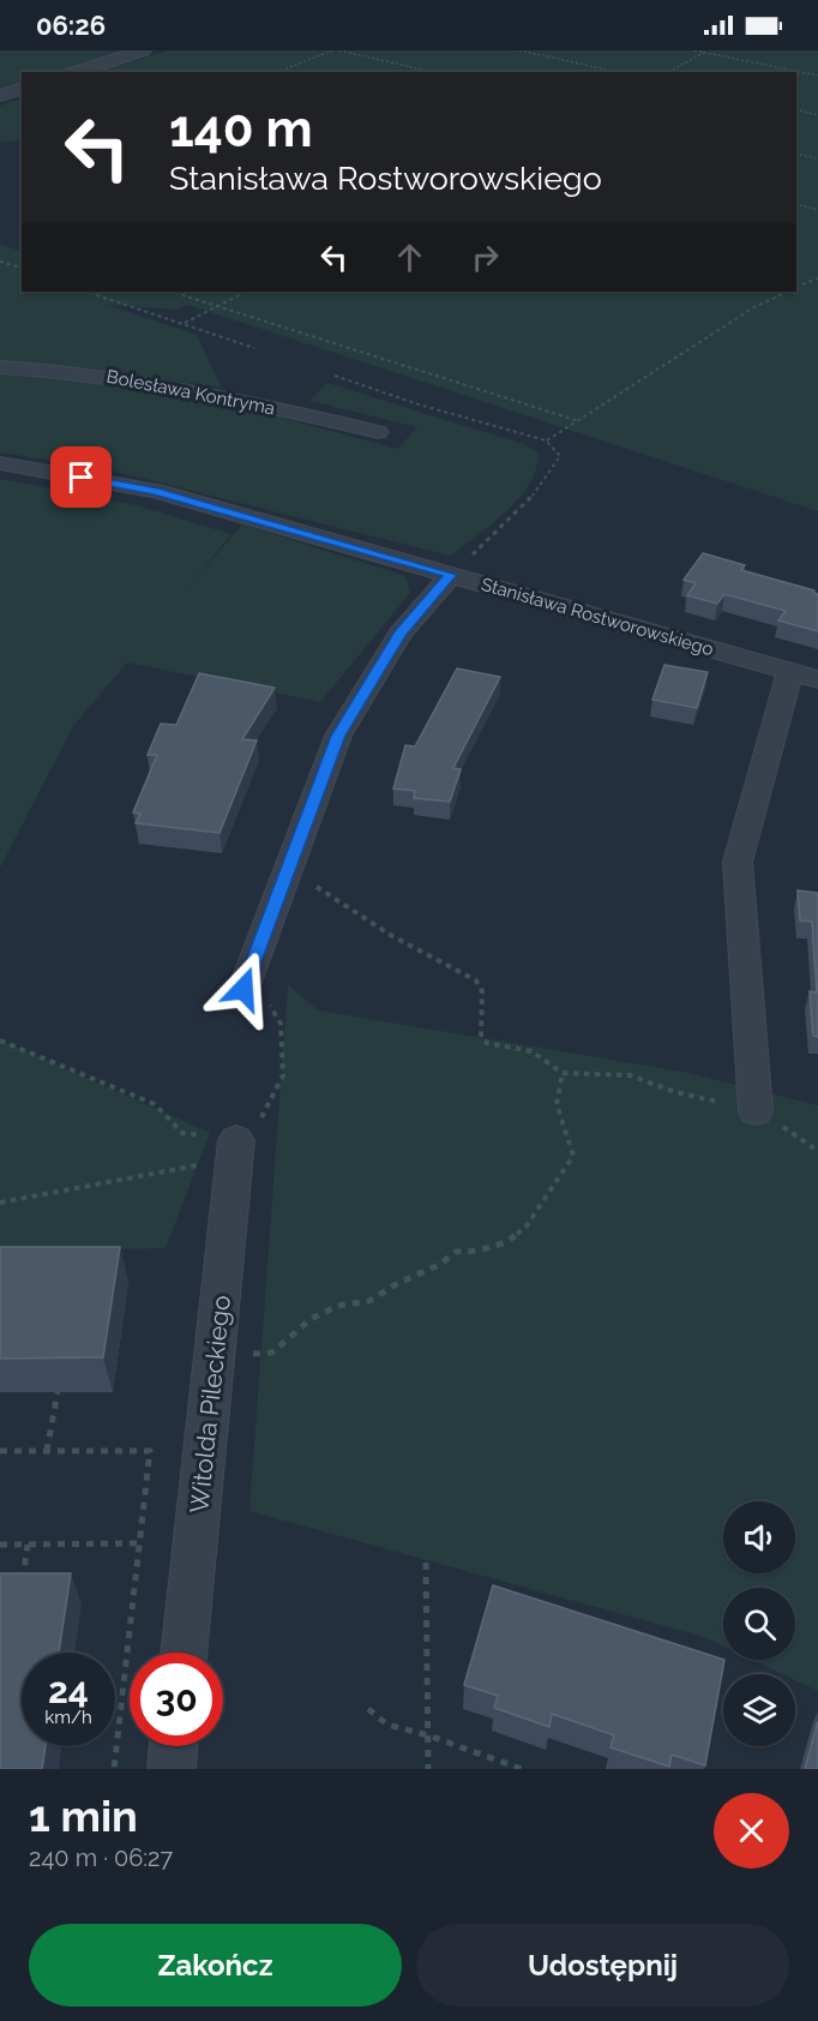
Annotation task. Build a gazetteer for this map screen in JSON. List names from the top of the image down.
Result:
{
  "streets": {
    "street": ["Bolesława Kontryma", "Stanisława Rostworowskiego", "Witolda Pileckiego"]
  },
  "page": {
    "status": "06:26",
    "turn": ["140 m", "Stanisława Rostworowskiego"],
    "speed": "24 km/h",
    "limit": "30",
    "heading": ["1 min", "240 m · 06:27"],
    "buttons": ["Zakończ", "Udostępnij"]
  }
}
